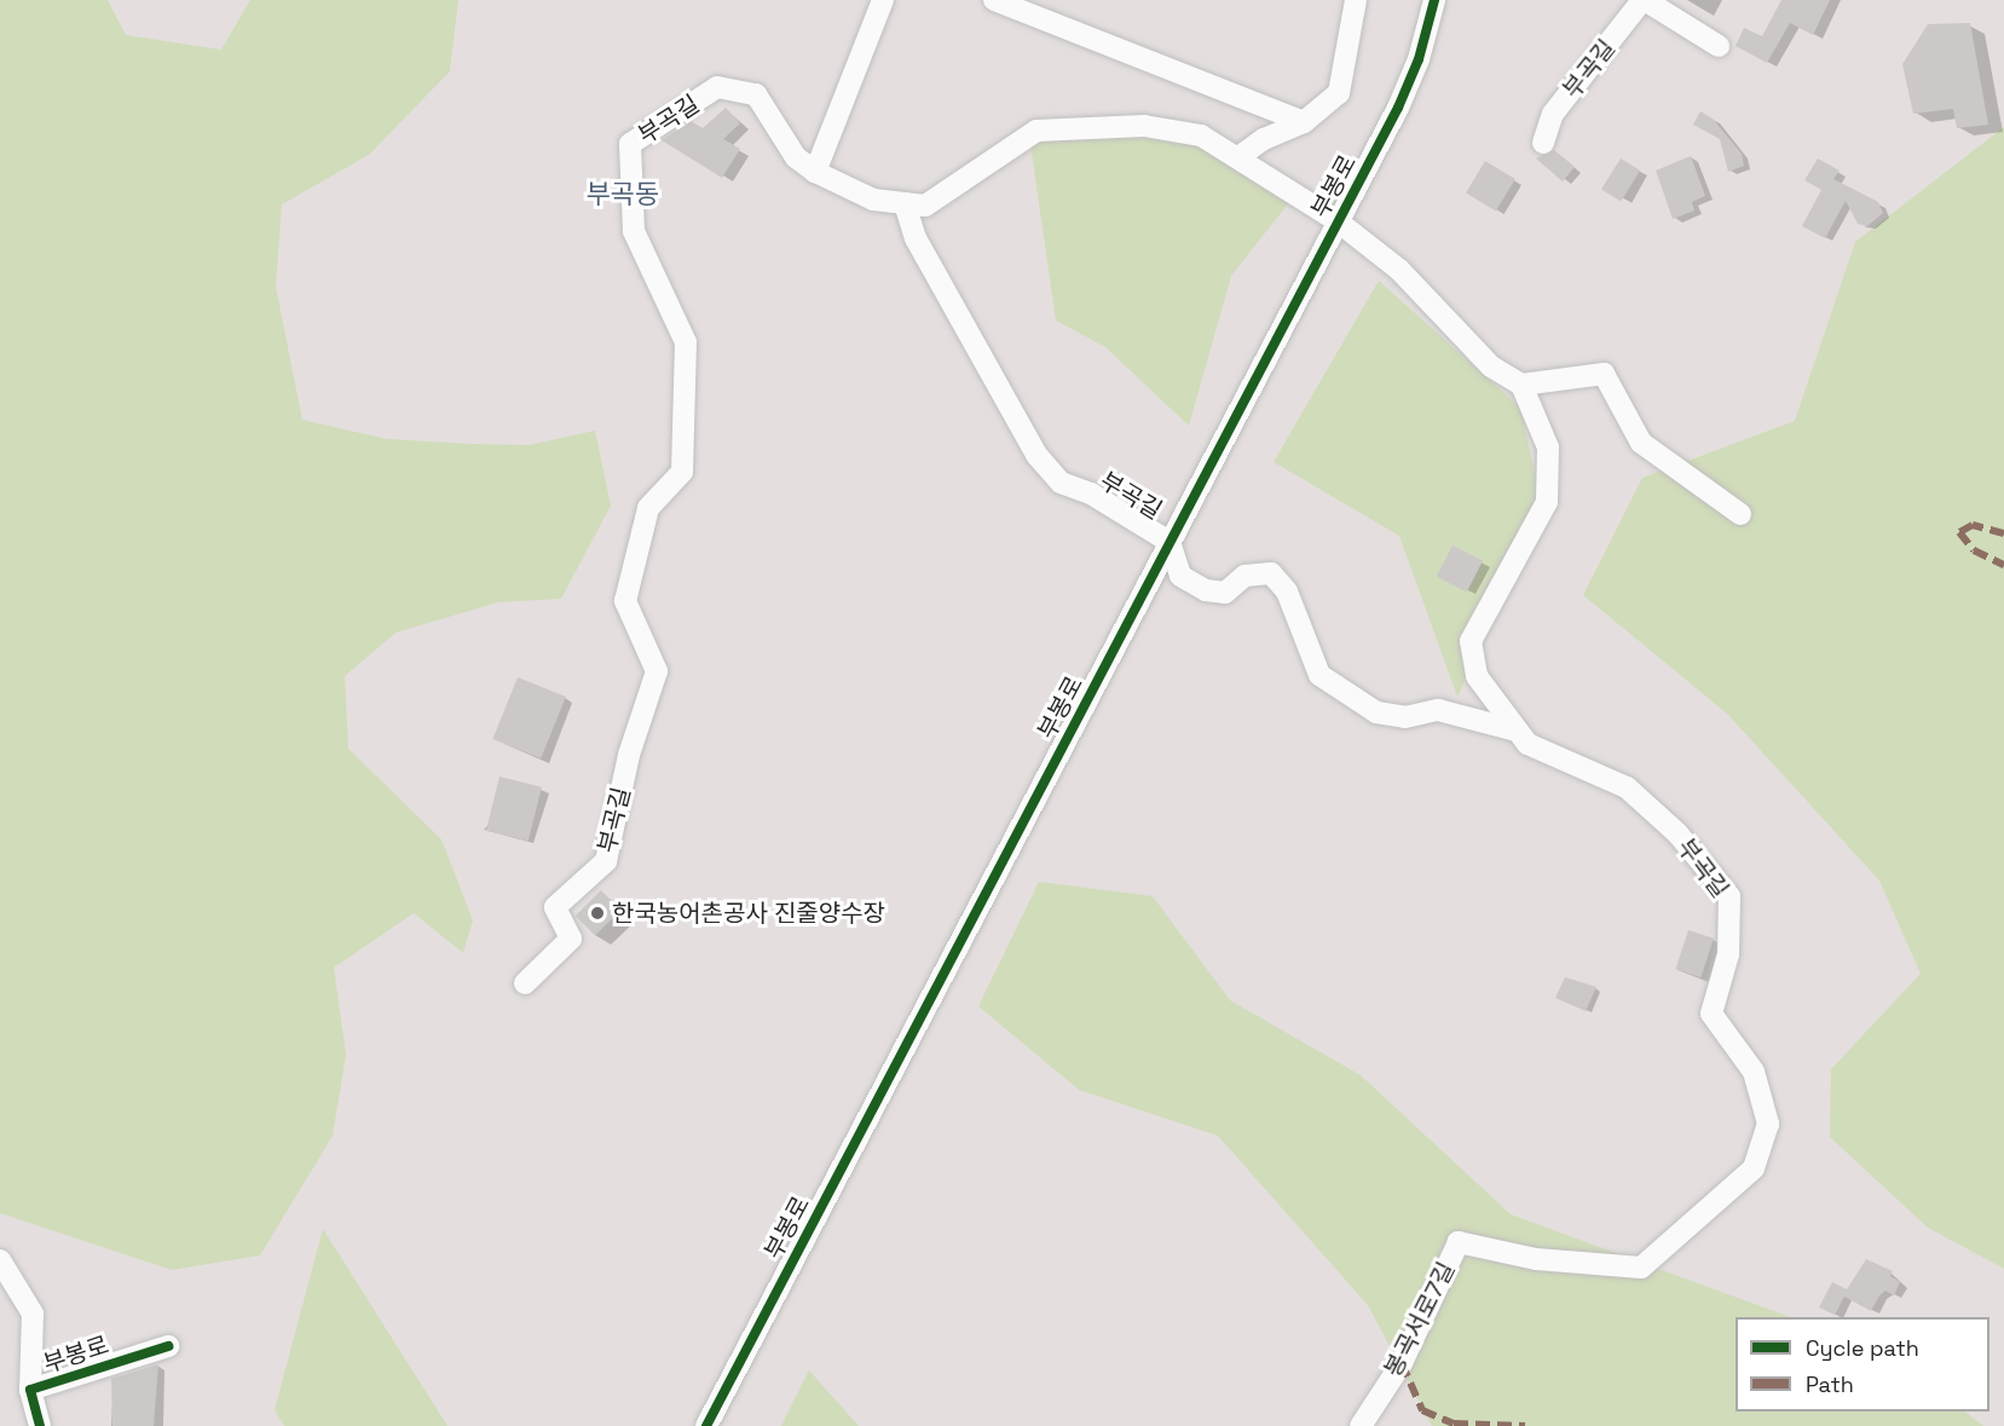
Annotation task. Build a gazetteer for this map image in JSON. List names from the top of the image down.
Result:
{
  "streets": {
    "street": ["부곡길", "부봉로", "봉곡서로7길"]
  },
  "crossings": [
    ["부곡길", "부봉로"],
    ["부곡길", "봉곡서로7길"]
  ],
  "districts": ["부곡동"],
  "places": ["한국농어촌공사 진줄양수장"],
  "legend": ["Cycle path", "Path"]
}
